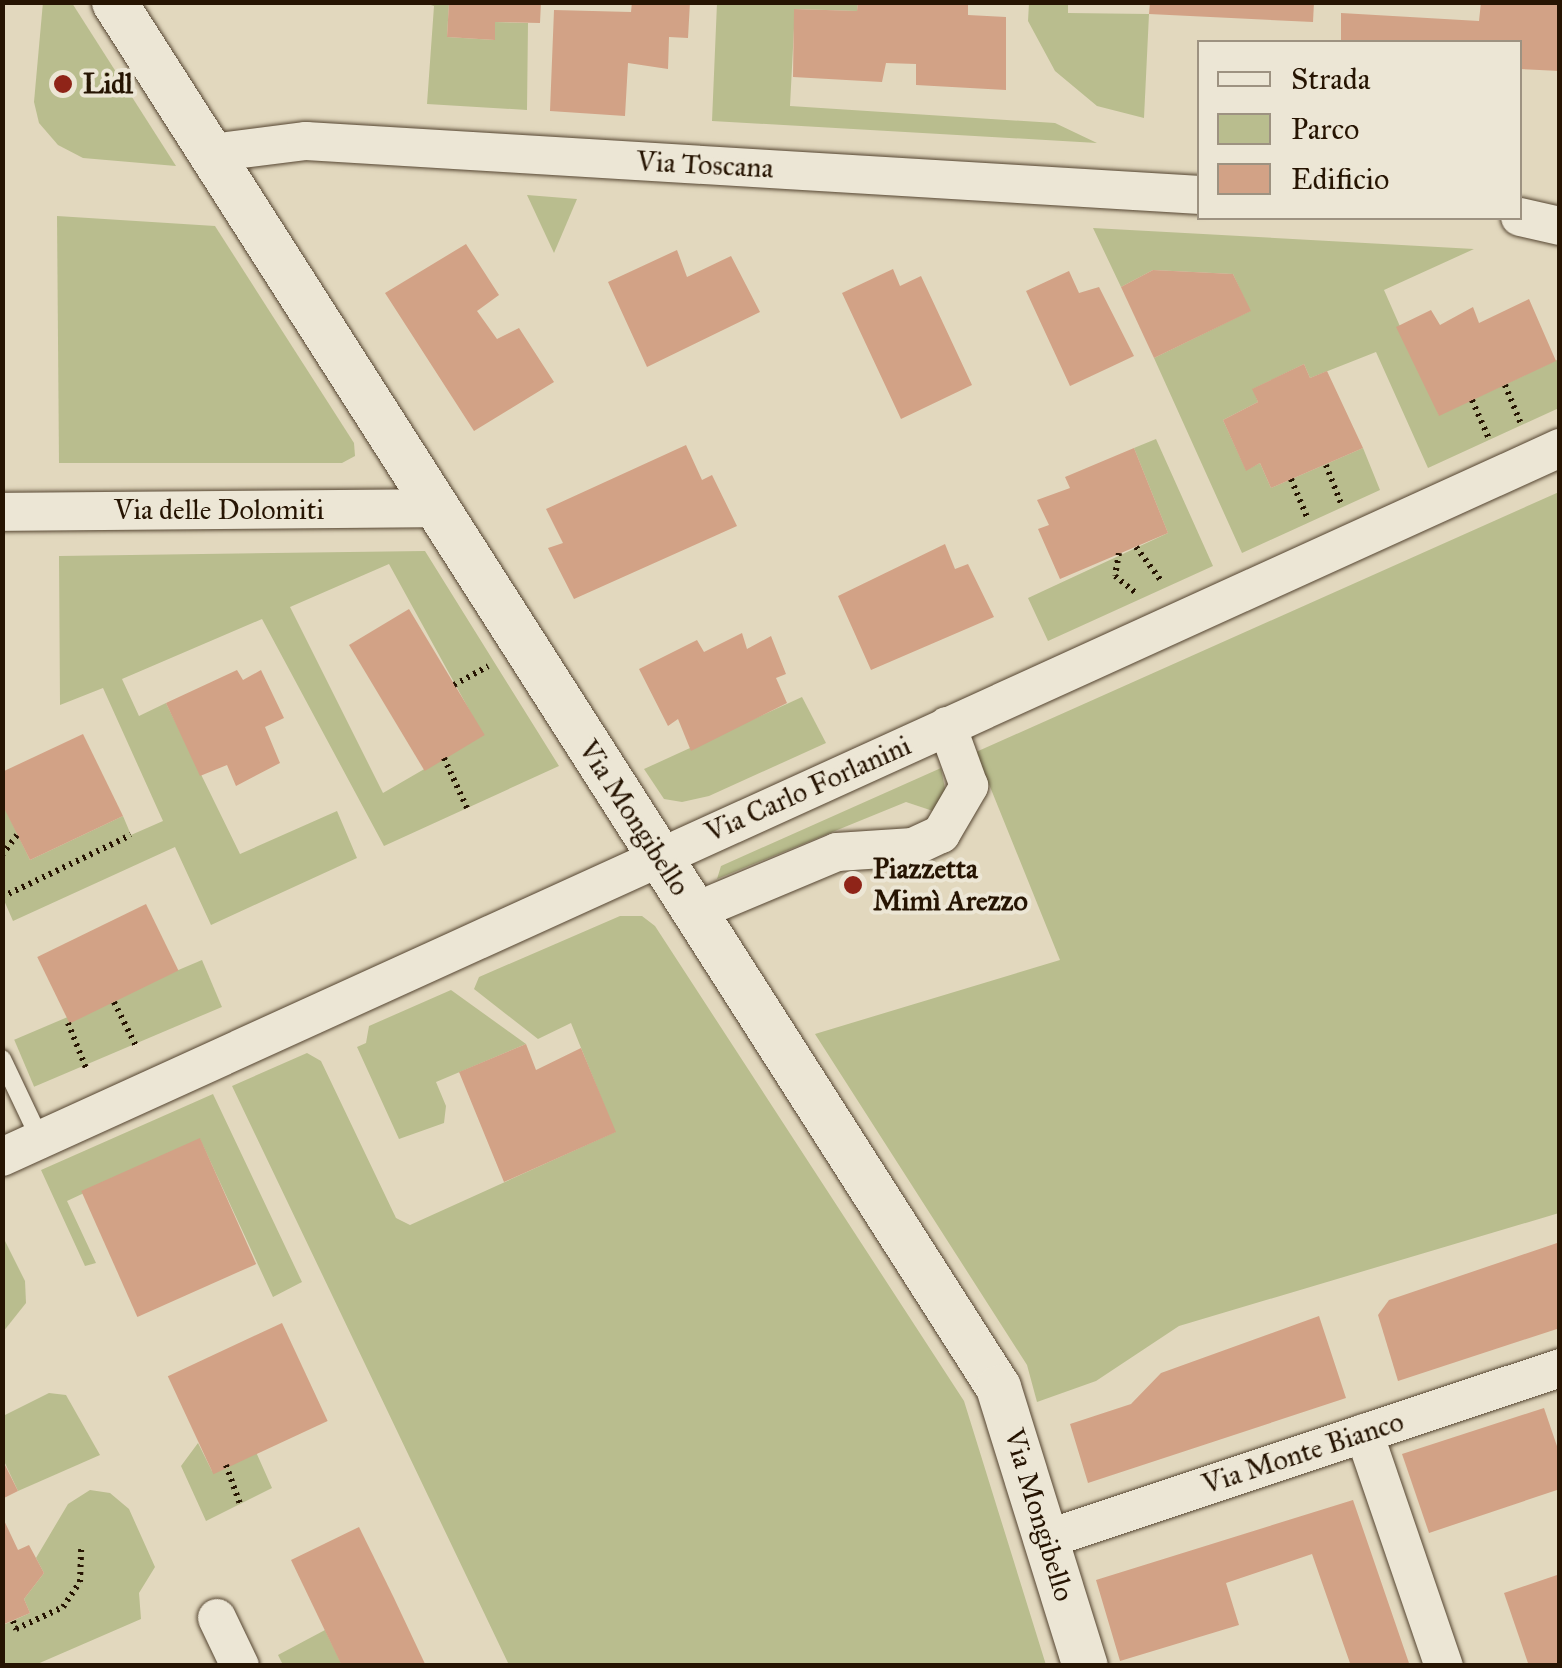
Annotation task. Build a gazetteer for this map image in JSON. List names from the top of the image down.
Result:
{
  "streets": {
    "street": [
      "Via Toscana",
      "Via delle Dolomiti",
      "Via Carlo Forlanini",
      "Via Mongibello",
      "Via Monte Bianco"
    ]
  },
  "crossings": [
    ["Via Toscana", "Via Mongibello"],
    ["Via delle Dolomiti", "Via Mongibello"],
    ["Via Carlo Forlanini", "Via Mongibello"],
    ["Via Mongibello", "Via Monte Bianco"]
  ],
  "places": ["Lidl", "Piazzetta Mimì Arezzo"],
  "legend": ["Strada", "Parco", "Edificio"]
}
